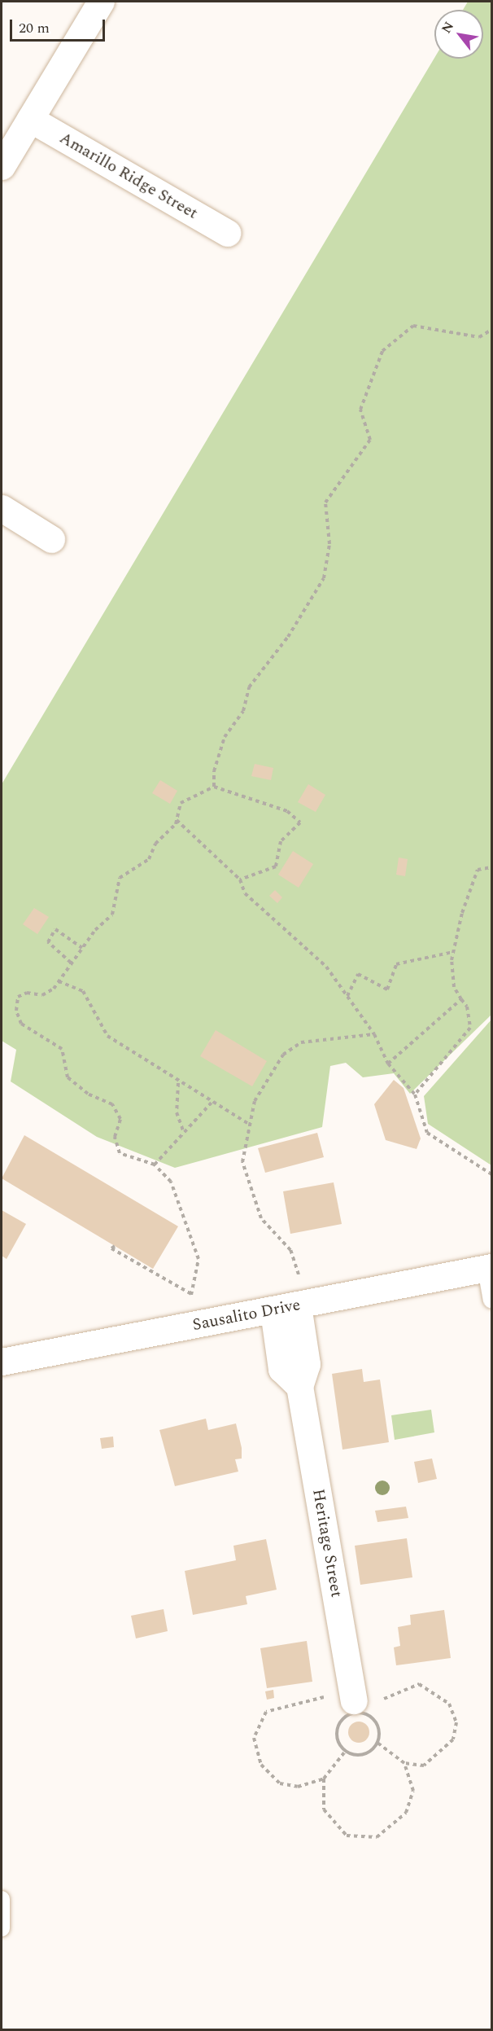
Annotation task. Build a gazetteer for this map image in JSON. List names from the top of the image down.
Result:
{
  "streets": {
    "street": ["Amarillo Ridge Street", "Sausalito Drive", "Heritage Street"]
  },
  "crossings": [
    ["Sausalito Drive", "Heritage Street"]
  ],
  "scale_bar": "20 m",
  "north": "top left"
}
